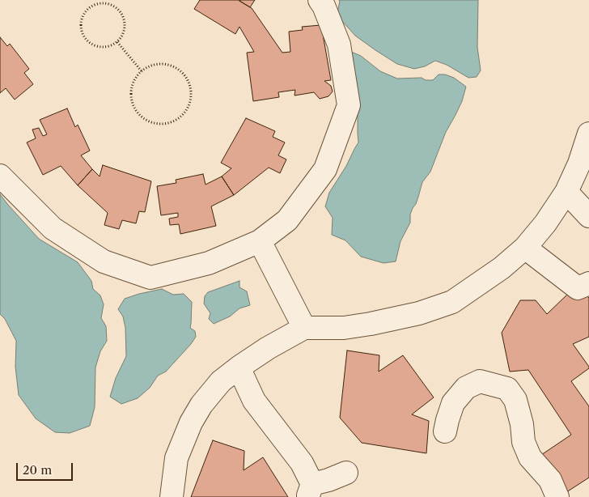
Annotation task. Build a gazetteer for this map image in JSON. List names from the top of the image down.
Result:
{
  "scale_bar": "20 m"
}
